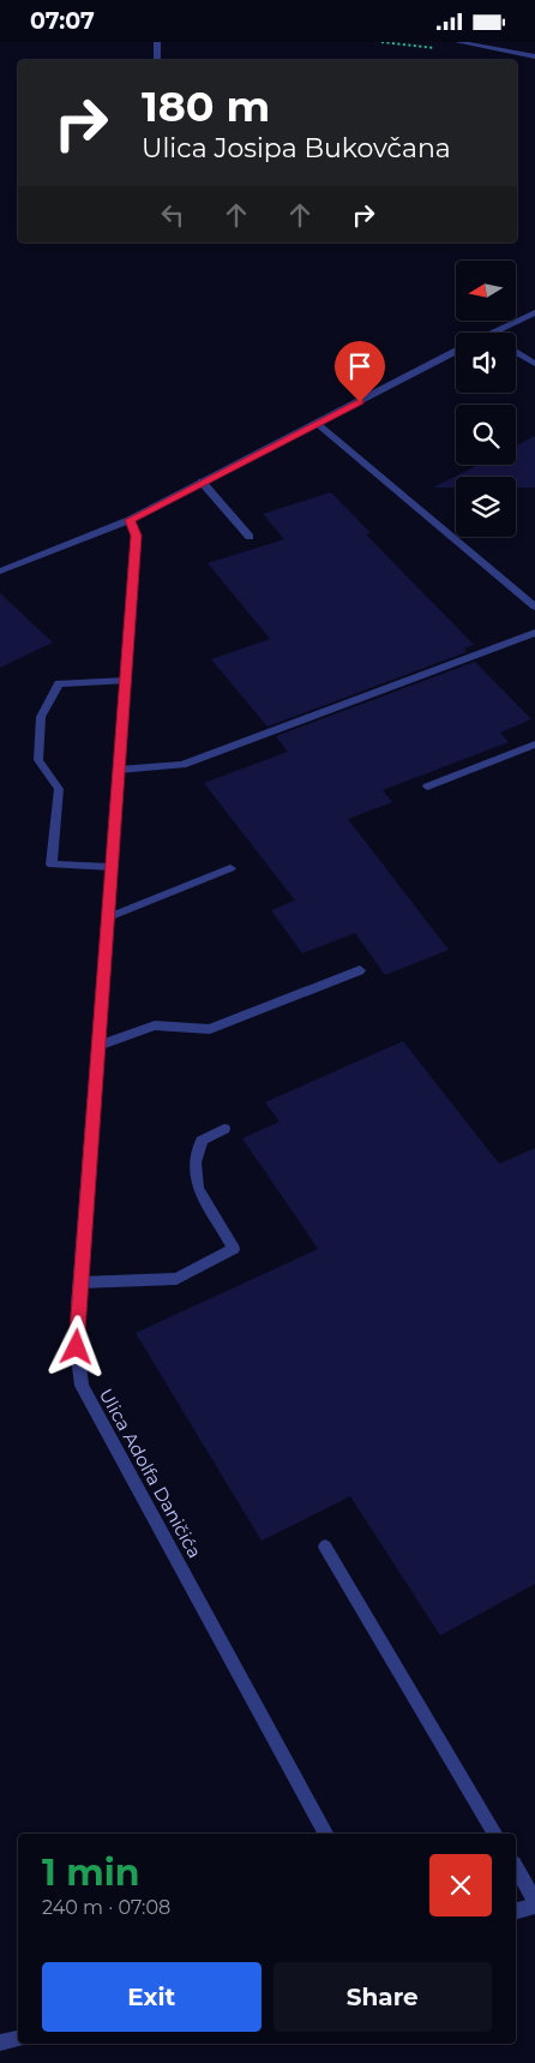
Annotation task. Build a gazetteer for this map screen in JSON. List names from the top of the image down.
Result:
{
  "streets": {
    "street": ["Ulica Adolfa Daničića"]
  },
  "north": "left",
  "page": {
    "status": "07:07",
    "turn": ["180 m", "Ulica Josipa Bukovčana"],
    "heading": ["1 min", "240 m · 07:08"],
    "buttons": ["Exit", "Share"]
  }
}
